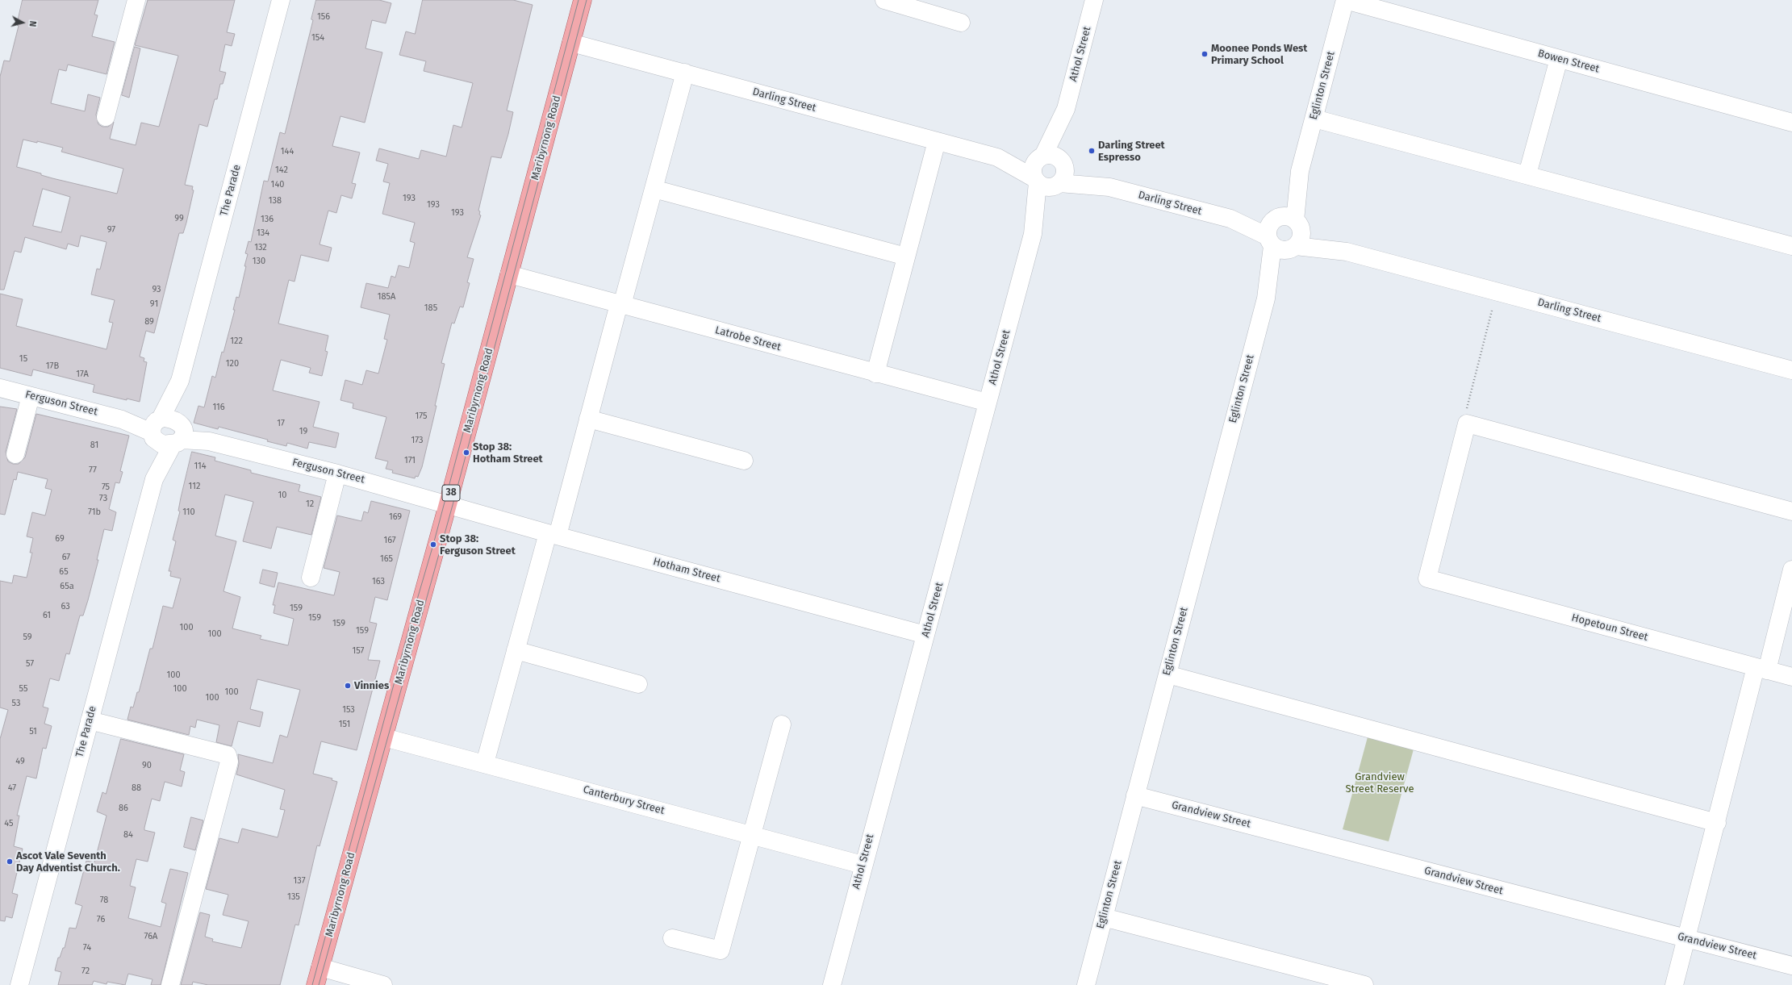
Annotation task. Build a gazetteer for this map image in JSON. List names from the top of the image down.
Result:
{
  "streets": {
    "main road": ["Maribyrnong Road", "38"],
    "street": [
      "Athol Street",
      "Bowen Street",
      "Eglinton Street",
      "Darling Street",
      "The Parade",
      "Latrobe Street",
      "Ferguson Street",
      "Hotham Street",
      "Hopetoun Street",
      "Canterbury Street",
      "Grandview Street"
    ]
  },
  "crossings": [
    ["Athol Street", "Darling Street"],
    ["Athol Street", "Latrobe Street"],
    ["Athol Street", "Hotham Street"],
    ["Athol Street", "Canterbury Street"],
    ["Bowen Street", "Eglinton Street"],
    ["Eglinton Street", "Darling Street"],
    ["Eglinton Street", "Grandview Street"],
    ["Darling Street", "Maribyrnong Road"],
    ["Maribyrnong Road", "Latrobe Street"],
    ["Maribyrnong Road", "Ferguson Street"],
    ["Maribyrnong Road", "Hotham Street"],
    ["Maribyrnong Road", "Canterbury Street"],
    ["The Parade", "Ferguson Street"],
    ["Ferguson Street", "Hotham Street"]
  ],
  "parks": ["Grandview Street Reserve"],
  "places": [
    "Moonee Ponds West Primary School",
    "Darling Street Espresso",
    "Stop 38: Hotham Street",
    "Stop 38: Ferguson Street",
    "Vinnies",
    "Ascot Vale Seventh Day Adventist Church."
  ],
  "house_numbers": [
    "156",
    "154",
    "144",
    "142",
    "140",
    "193",
    "138",
    "193",
    "193",
    "99",
    "136",
    "97",
    "134",
    "132",
    "130",
    "93",
    "185A",
    "91",
    "185",
    "89",
    "122",
    "15",
    "120",
    "17B",
    "17A",
    "116",
    "175",
    "17",
    "19",
    "173",
    "81",
    "171",
    "114",
    "77",
    "112",
    "75",
    "10",
    "73",
    "12",
    "71b",
    "110",
    "169",
    "69",
    "167",
    "67",
    "165",
    "65",
    "163",
    "65a",
    "63",
    "159",
    "61",
    "159",
    "159",
    "100",
    "159",
    "100",
    "59",
    "157",
    "57",
    "100",
    "55",
    "100",
    "100",
    "100",
    "53",
    "153",
    "151",
    "51",
    "49",
    "90",
    "47",
    "88",
    "86",
    "45",
    "84",
    "137",
    "135",
    "78",
    "76",
    "76A",
    "74",
    "72"
  ],
  "north": "right"
}
